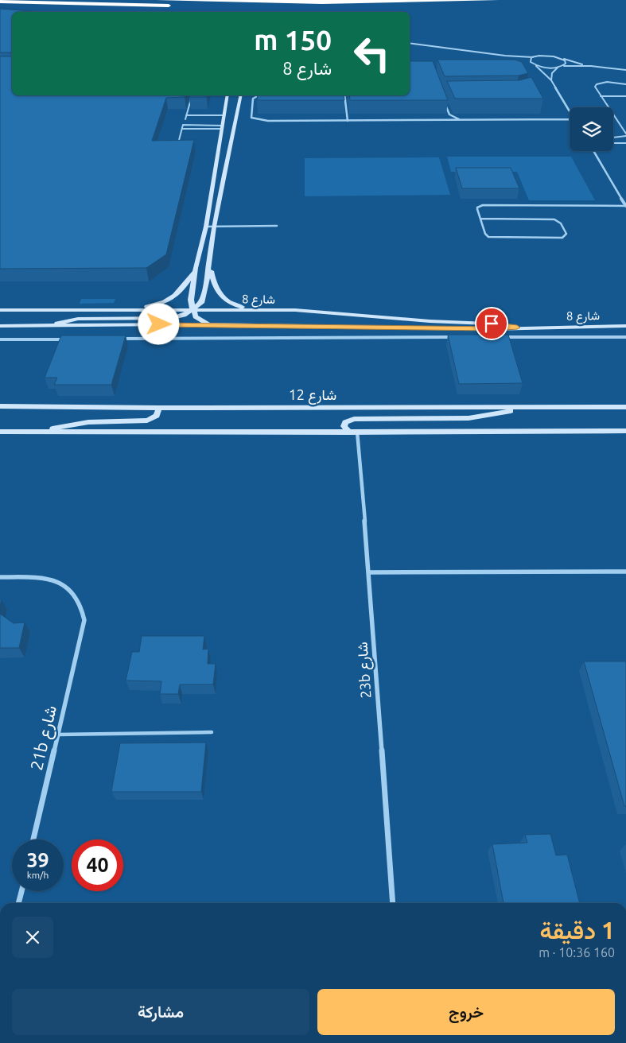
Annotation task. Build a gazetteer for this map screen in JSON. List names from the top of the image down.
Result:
{
  "streets": {
    "street": [
      "شارع 8",
      "شارع 12",
      "23b شارع",
      "21b شارع"
    ]
  },
  "page": {
    "turn": ["150 m", "شارع 8"],
    "speed": "39 km/h",
    "limit": "40",
    "heading": ["1 دقيقة", "160 m · 10:36"],
    "buttons": ["خروج", "مشاركة"]
  }
}
